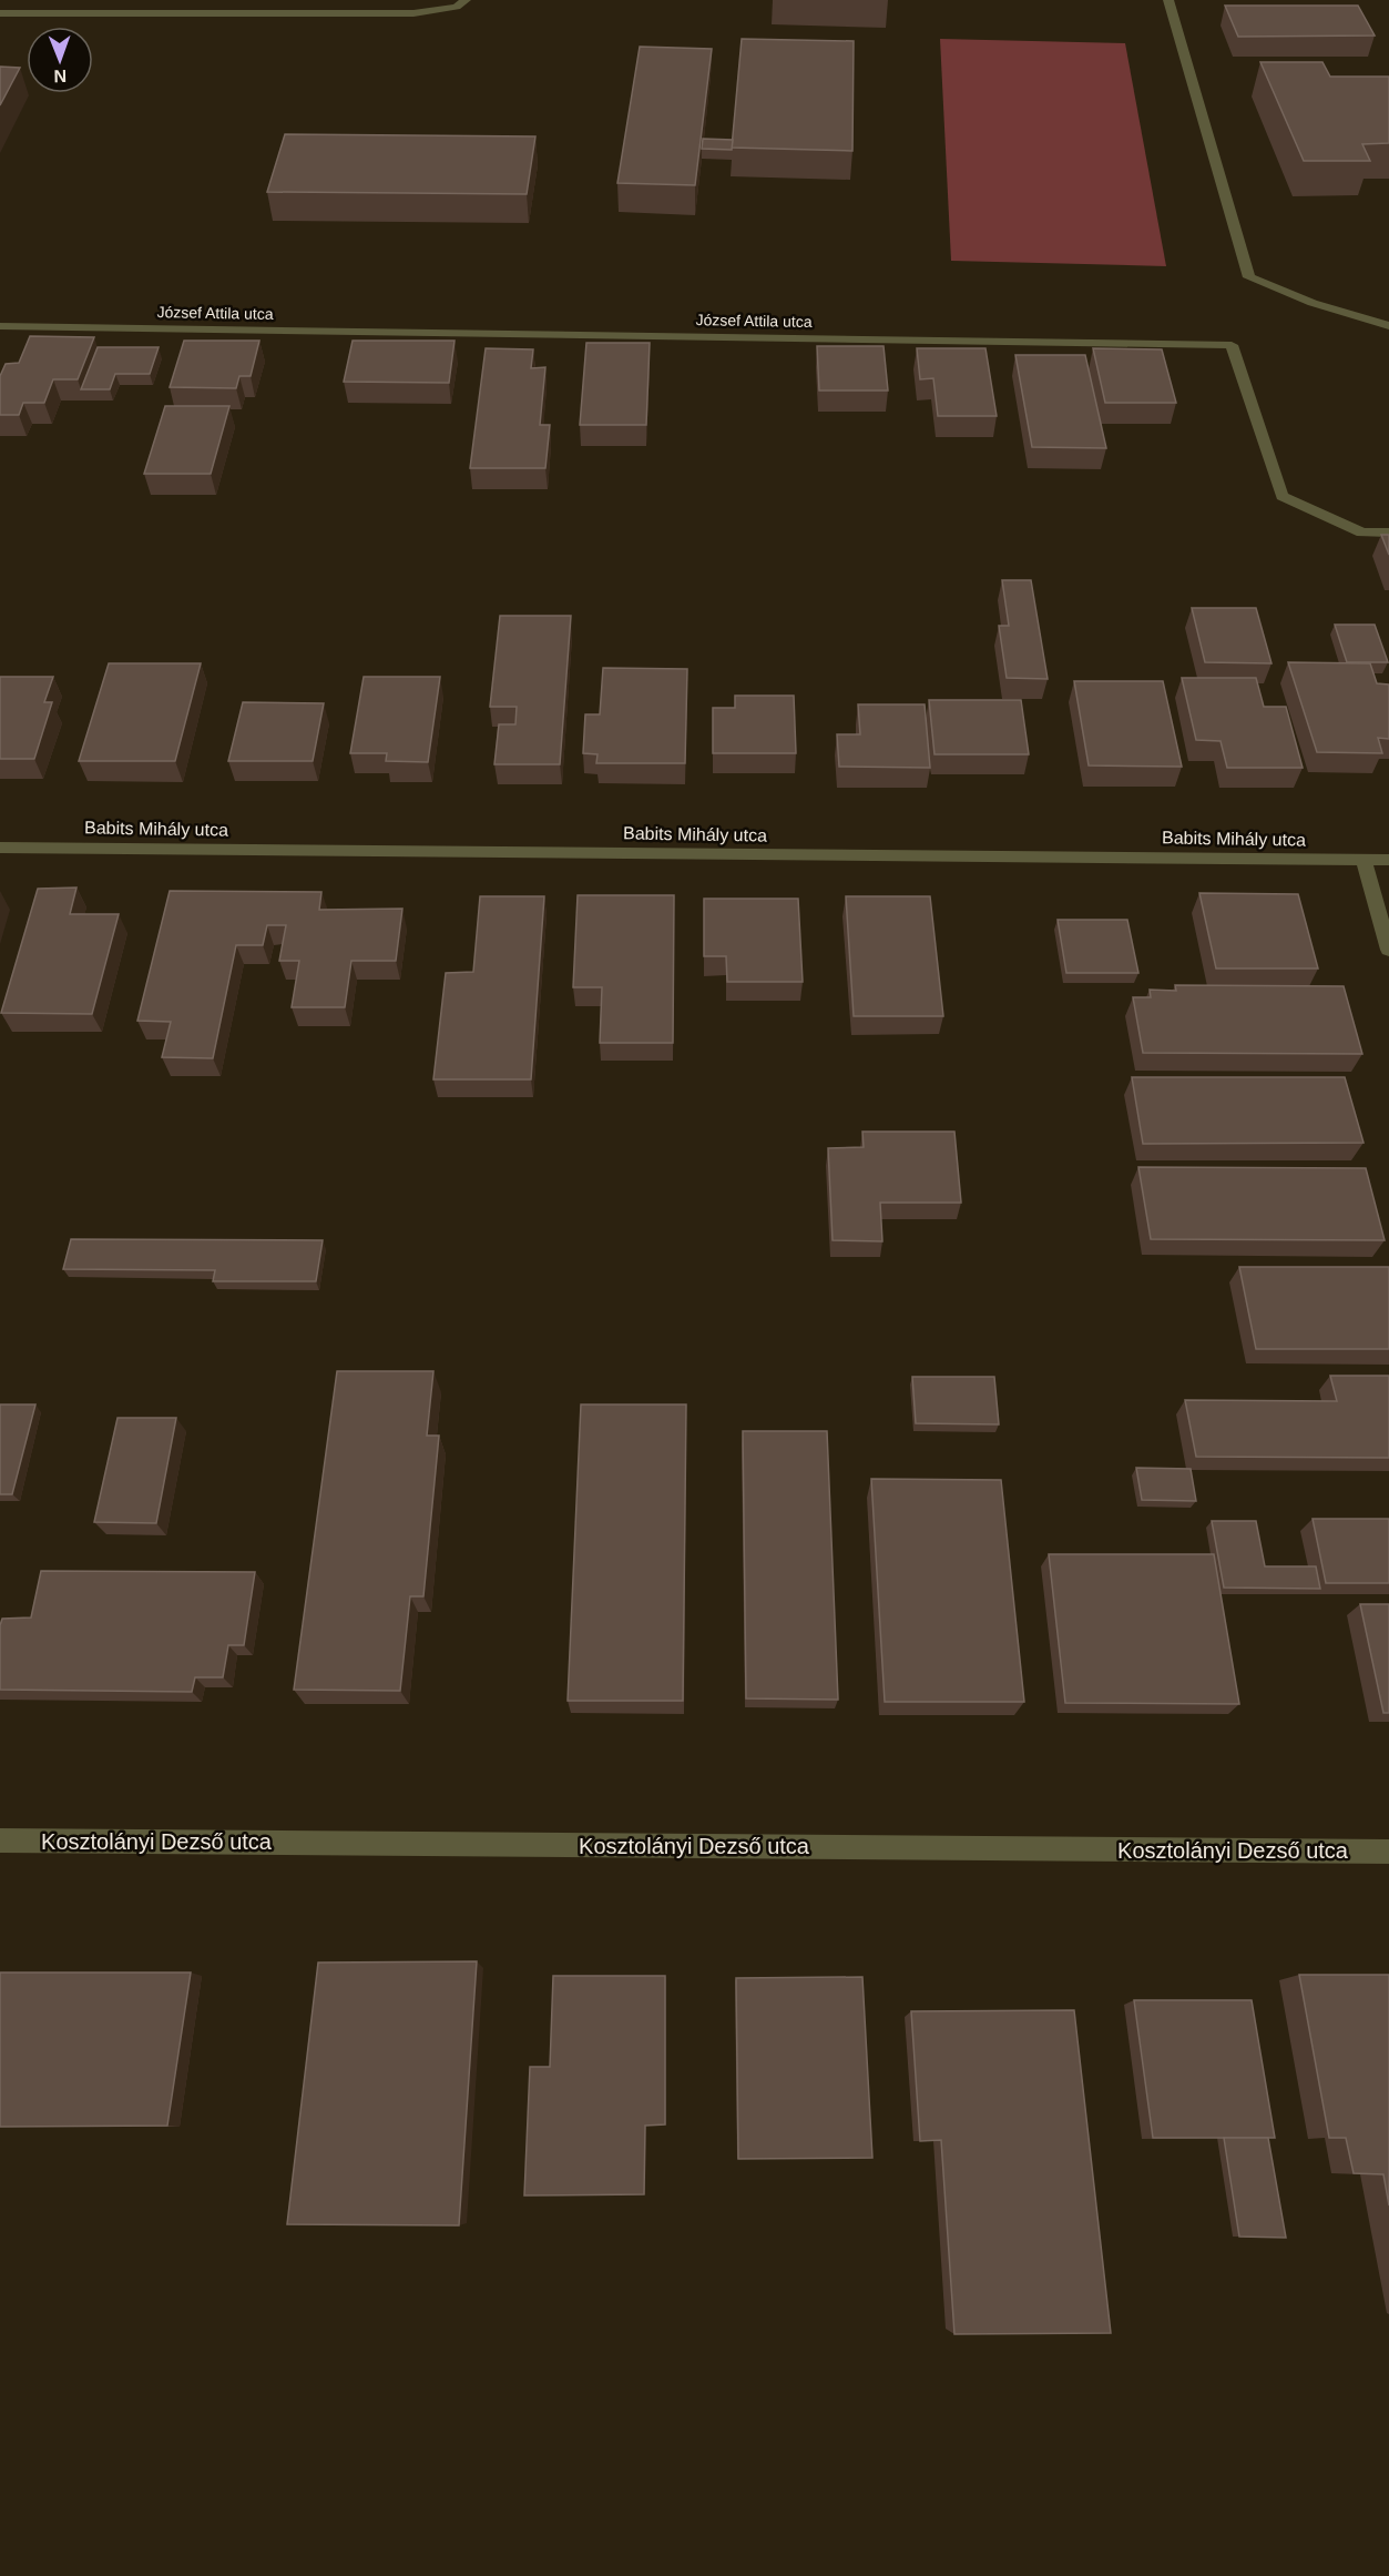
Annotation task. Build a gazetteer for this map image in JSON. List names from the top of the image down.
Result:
{
  "streets": {
    "street": ["József Attila utca", "Babits Mihály utca", "Kosztolányi Dezső utca"]
  },
  "north": "bottom"
}
